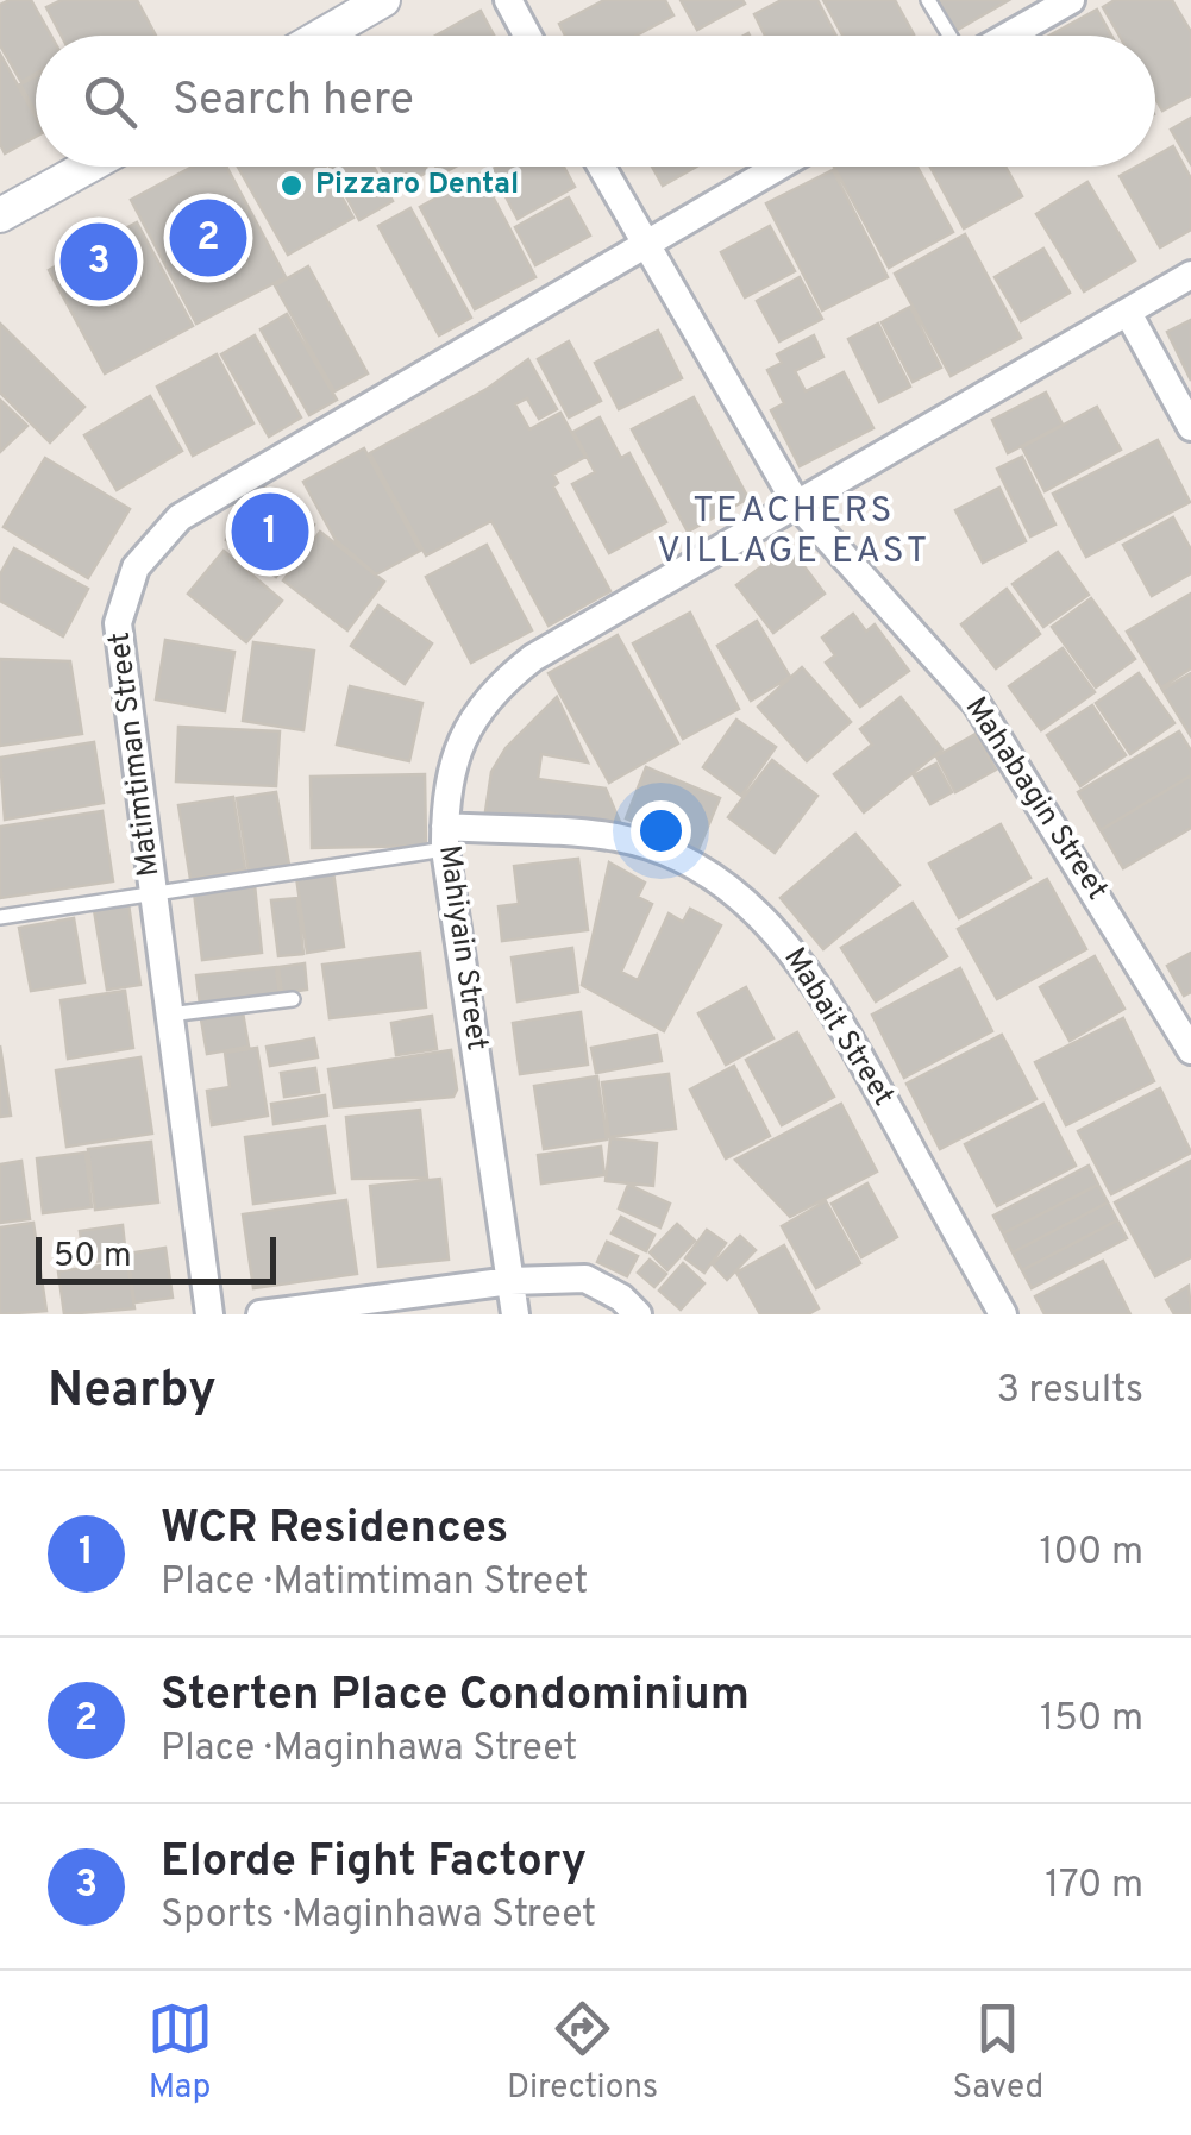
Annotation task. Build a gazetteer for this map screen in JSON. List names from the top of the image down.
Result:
{
  "streets": {
    "street": [
      "Matimtiman Street",
      "Mahabagin Street",
      "Mahiyain Street",
      "Mabait Street"
    ]
  },
  "crossings": [
    ["Matimtiman Street", "Mahabagin Street"],
    ["Mahabagin Street", "Mahiyain Street"],
    ["Mahiyain Street", "Mabait Street"]
  ],
  "districts": ["TEACHERS VILLAGE EAST"],
  "places": ["Pizzaro Dental"],
  "scale_bar": "50 m",
  "page": {
    "search": "Search here",
    "pins": ["2", "3", "1"],
    "scale": "50 m",
    "heading": ["Nearby", "3 results"],
    "list": [
      {
        "mark": "1",
        "name": "WCR Residences",
        "note": "Place · Matimtiman Street",
        "value": "100 m"
      },
      {
        "mark": "2",
        "name": "Sterten Place Condominium",
        "note": "Place · Maginhawa Street",
        "value": "150 m"
      },
      {
        "mark": "3",
        "name": "Elorde Fight Factory",
        "note": "Sports · Maginhawa Street",
        "value": "170 m"
      }
    ],
    "nav": ["Map", "Directions", "Saved"]
  }
}
